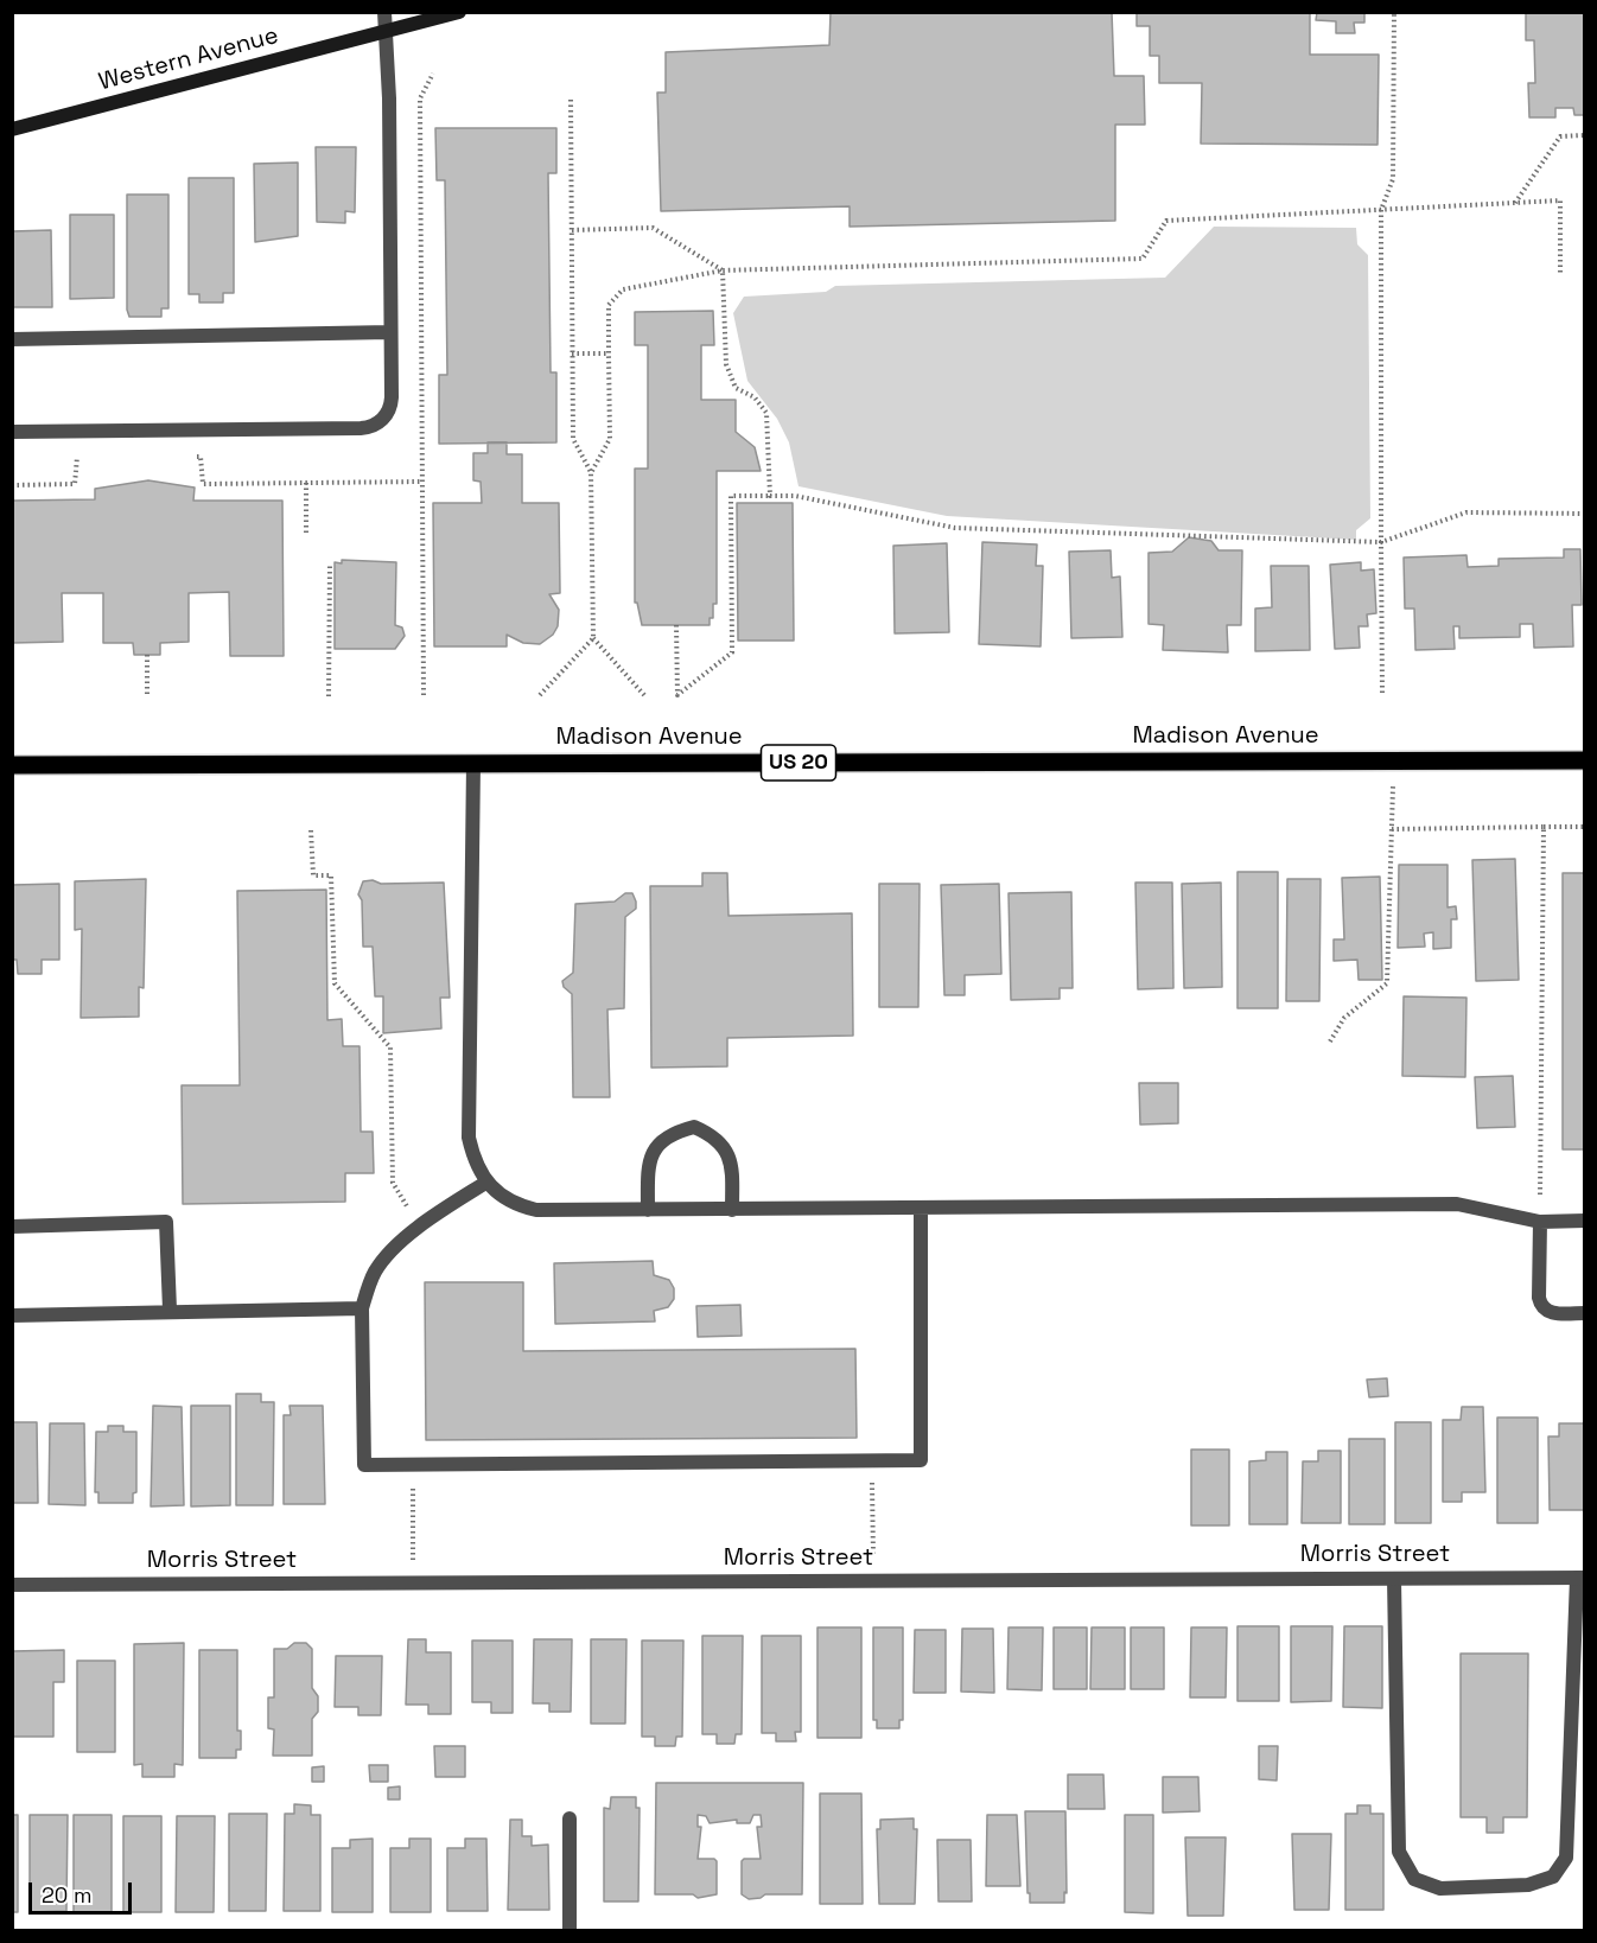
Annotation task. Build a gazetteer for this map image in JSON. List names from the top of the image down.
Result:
{
  "streets": {
    "main road": ["Madison Avenue", "US 20"],
    "street": ["Western Avenue", "Morris Street"]
  },
  "scale_bar": "20 m"
}
